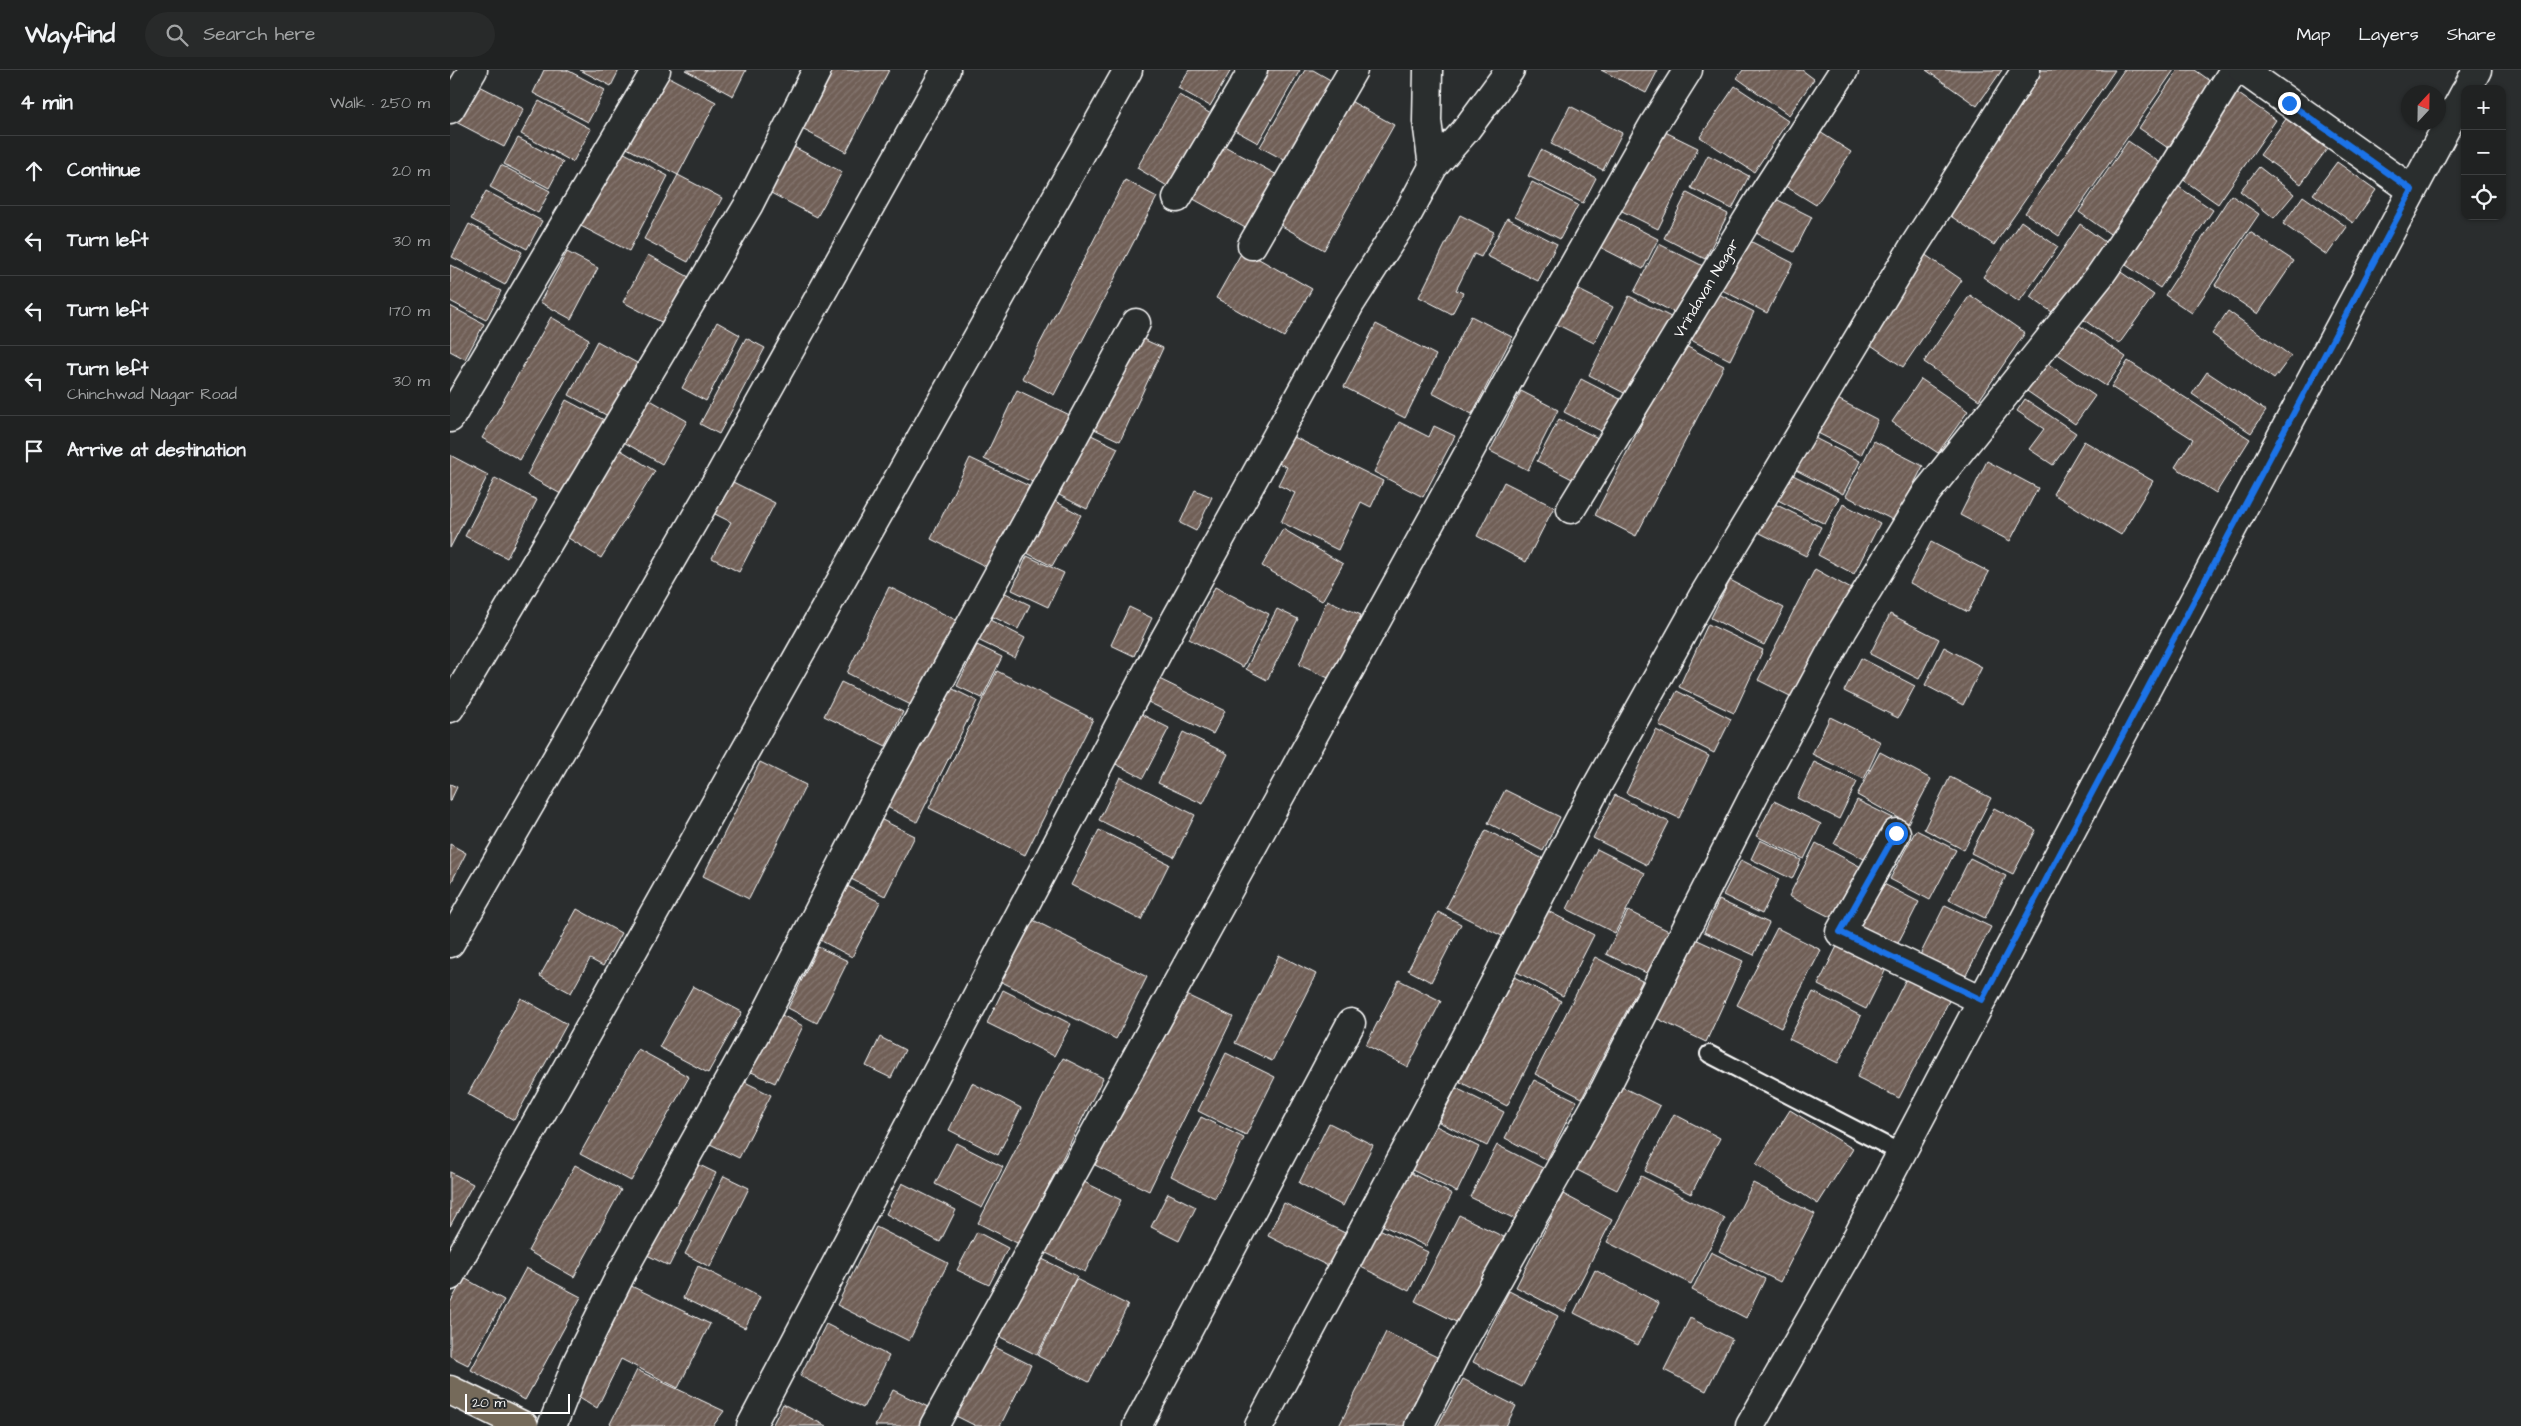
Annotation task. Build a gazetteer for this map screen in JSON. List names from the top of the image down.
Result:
{
  "streets": {
    "street": ["Vrindavan Nagar"]
  },
  "scale_bar": "20 m",
  "north": "top",
  "page": {
    "header": "Wayfind",
    "search": "Search here",
    "nav": ["Map", "Layers", "Share"],
    "heading": ["4 min", "Walk · 250 m"],
    "map_buttons": ["+", "−"],
    "list": [
      ["Continue", "20 m"],
      ["Turn left", "30 m"],
      ["Turn left", "170 m"],
      ["Turn left", "Chinchwad Nagar Road", "30 m"],
      "Arrive at destination"
    ],
    "scale": "20 m"
  }
}
